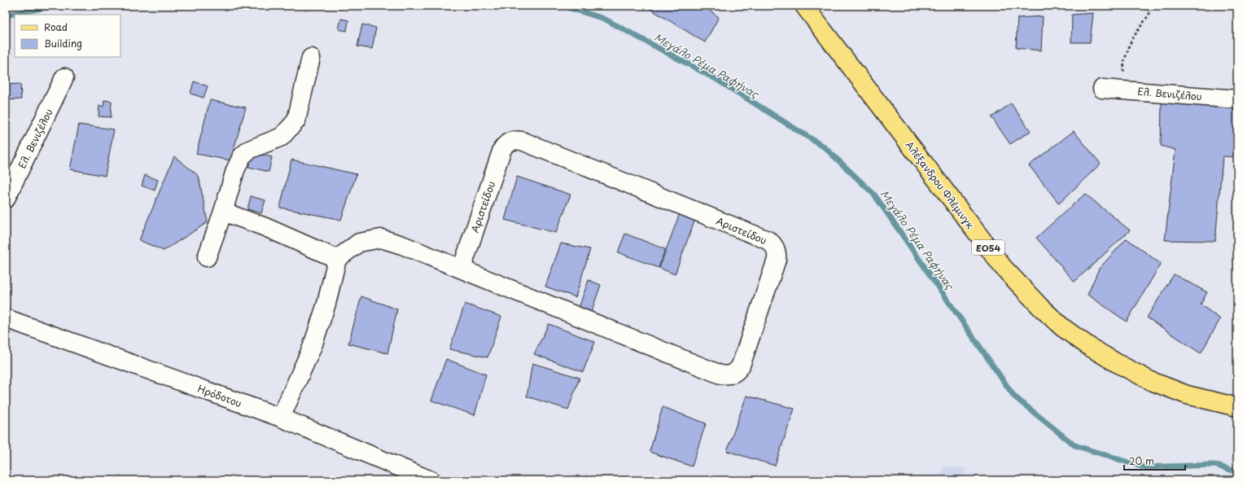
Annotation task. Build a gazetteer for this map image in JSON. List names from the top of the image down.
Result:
{
  "streets": {
    "main road": ["Αλέξανδρου Φλέμινγκ", "ΕΟ54"],
    "street": ["Ελ. Βενιζέλου", "Αριστείδου", "Ηρόδοτου"]
  },
  "water": ["Μεγάλο Ρέμα Ραφήνας"],
  "legend": ["Road", "Building"],
  "scale_bar": "20 m"
}
